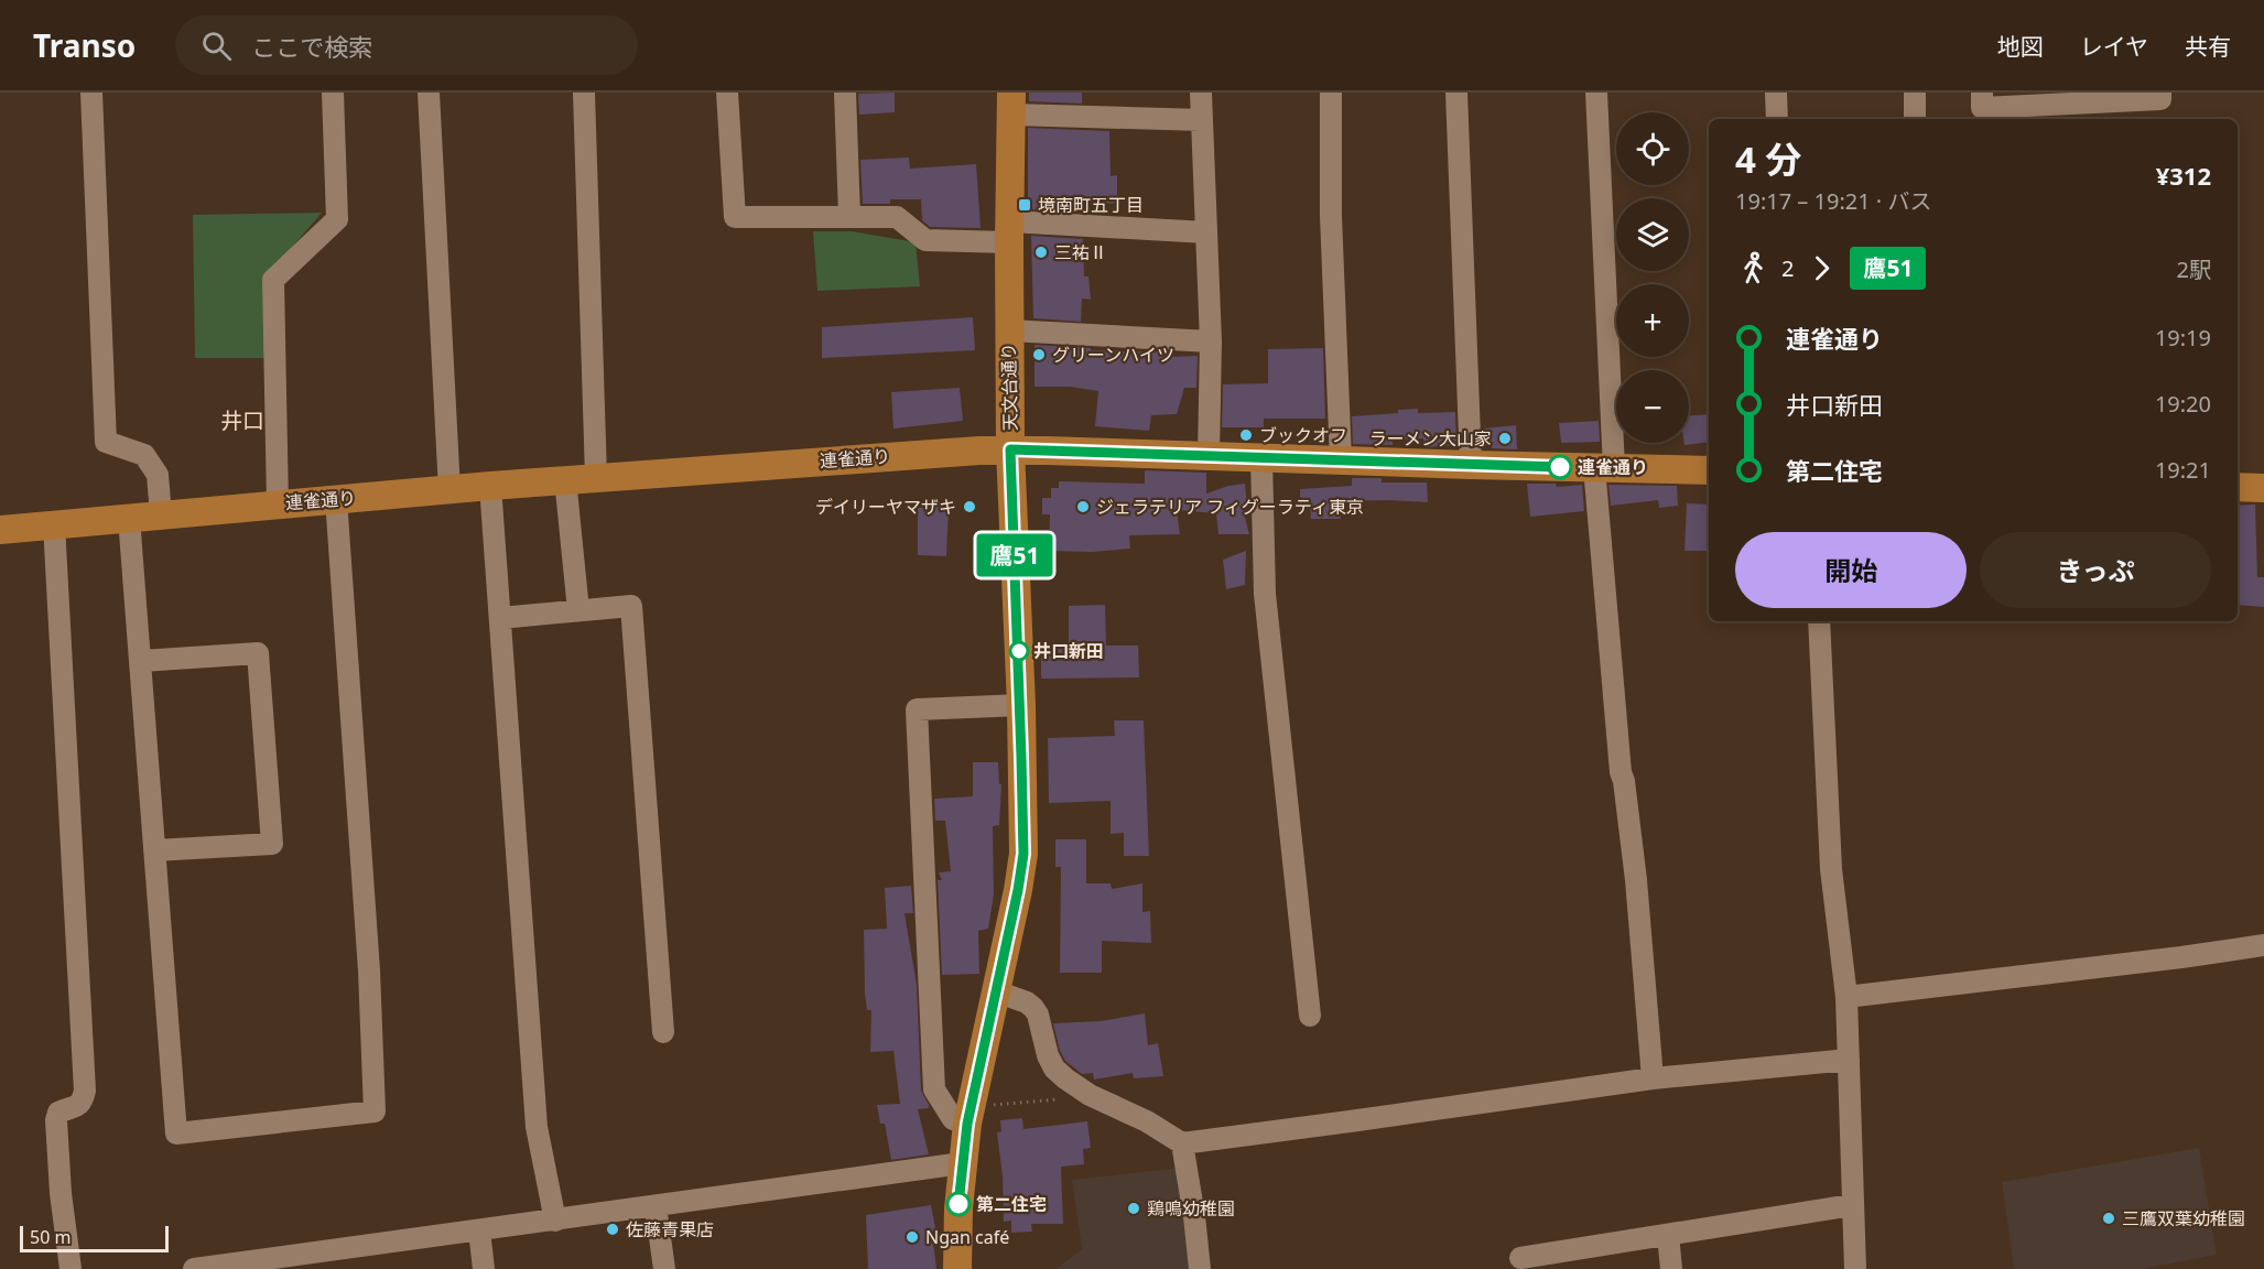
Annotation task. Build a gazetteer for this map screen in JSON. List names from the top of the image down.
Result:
{
  "streets": {
    "main road": ["天文台通り", "連雀通り"]
  },
  "crossings": [
    ["天文台通り", "連雀通り"]
  ],
  "districts": ["井口"],
  "places": {
    "transit": ["境南町五丁目"],
    "other": [
      "三祐Ⅱ",
      "グリーンハイツ",
      "ブックオフ",
      "ラーメン大山家",
      "連雀通り",
      "デイリーヤマザキ",
      "ジェラテリア フィグーラティ東京",
      "井口新田",
      "第二住宅",
      "鶏鳴幼稚園",
      "三鷹双葉幼稚園",
      "佐藤青果店",
      "Ngan café"
    ]
  },
  "lines": ["bus line 鷹51"],
  "scale_bar": "50 m",
  "page": {
    "header": "Transo",
    "search": "ここで検索",
    "nav": ["地図", "レイヤ", "共有"],
    "on_map": "鷹51",
    "map_buttons": ["+", "−"],
    "heading": ["4 分", "19:17 – 19:21 · バス", "¥312"],
    "legs": ["2", "鷹51", "2駅"],
    "list": [
      {
        "name": "連雀通り",
        "value": "19:19"
      },
      {
        "name": "井口新田",
        "value": "19:20"
      },
      {
        "name": "第二住宅",
        "value": "19:21"
      }
    ],
    "buttons": ["開始", "きっぷ"],
    "scale": "50 m"
  }
}
